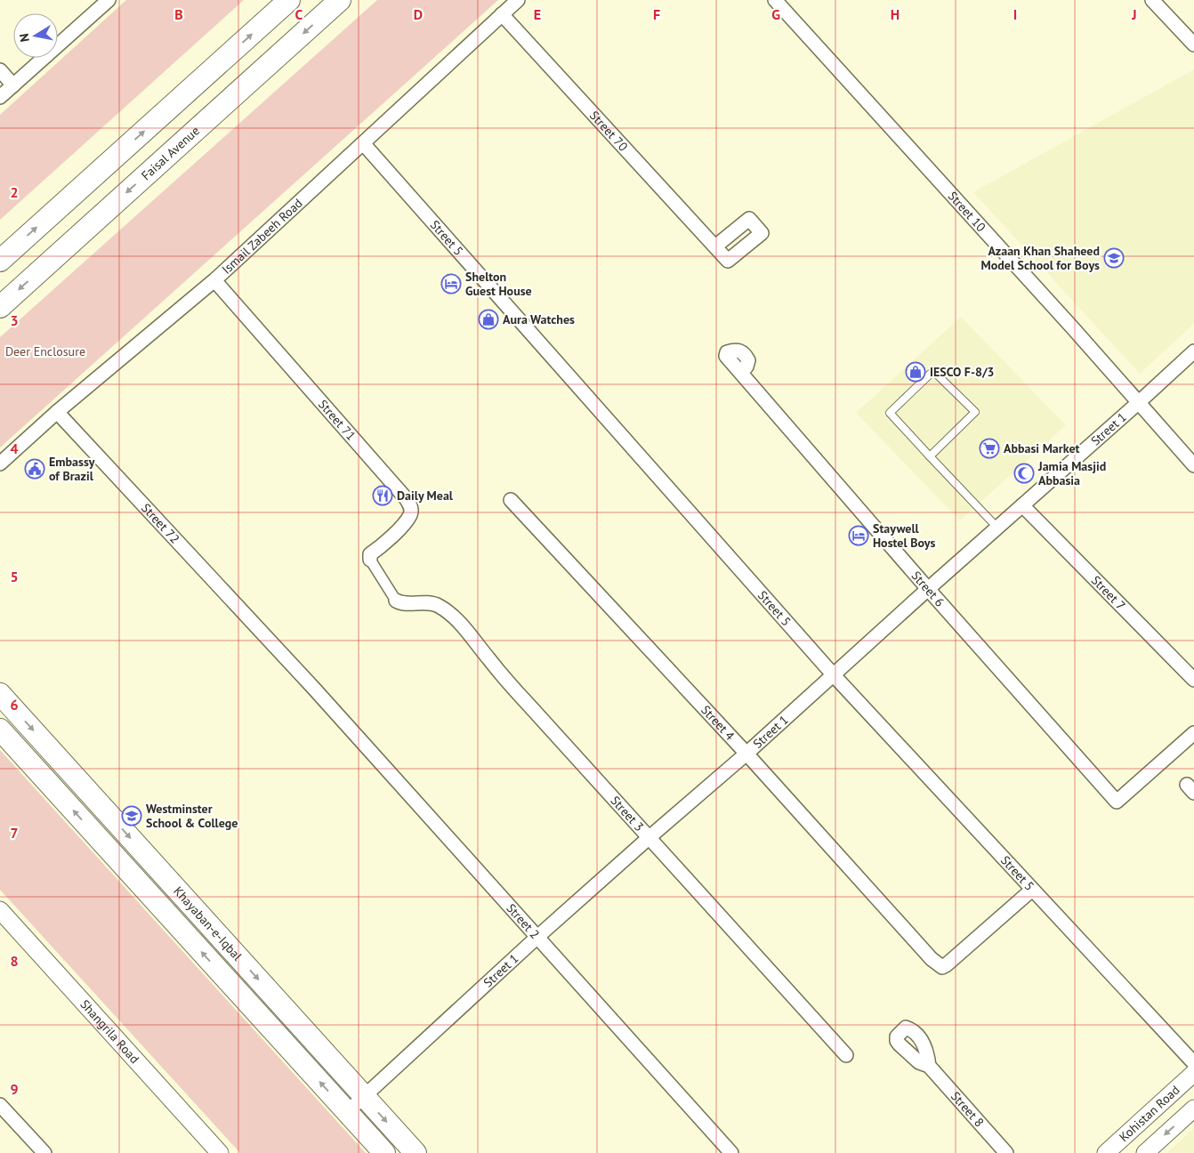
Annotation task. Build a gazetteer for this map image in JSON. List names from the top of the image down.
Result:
{
  "streets": {
    "main road": ["Faisal Avenue", "Khayaban-e-Iqbal"],
    "street": [
      "Street 70",
      "Street 10",
      "Ismail Zabeeh Road",
      "Street 5",
      "Street 71",
      "Street 1",
      "Street 72",
      "Street 6",
      "Street 7",
      "Street 4",
      "Street 3",
      "Street 2",
      "Shangrila Road",
      "Street 8",
      "Kohistan Road"
    ]
  },
  "crossings": [
    ["Street 70", "Ismail Zabeeh Road"],
    ["Street 10", "Street 1"],
    ["Ismail Zabeeh Road", "Street 5"],
    ["Ismail Zabeeh Road", "Street 71"],
    ["Ismail Zabeeh Road", "Street 72"],
    ["Street 5", "Street 1"],
    ["Street 5", "Street 4"],
    ["Street 1", "Street 6"],
    ["Street 1", "Street 7"],
    ["Street 1", "Street 4"],
    ["Street 1", "Street 3"],
    ["Street 1", "Street 2"],
    ["Street 1", "Khayaban-e-Iqbal"],
    ["Street 72", "Street 2"]
  ],
  "parks": ["Deer Enclosure"],
  "places": {
    "school or university": ["Azaan Khan Shaheed Model School for Boys", "Westminster School & College"],
    "hotel": ["Shelton Guest House", "Staywell Hostel Boys"],
    "shop": ["Aura Watches", "IESCO F-8/3"],
    "supermarket": ["Abbasi Market"],
    "public building": ["Embassy of Brazil"],
    "mosque": ["Jamia Masjid Abbasia"],
    "restaurant": ["Daily Meal"]
  },
  "north": "left",
  "grid": {
    "columns": [
      "B",
      "C",
      "D",
      "E",
      "F",
      "G",
      "H",
      "I",
      "J"
    ],
    "rows": [
      "2",
      "3",
      "4",
      "5",
      "6",
      "7",
      "8",
      "9"
    ]
  }
}
